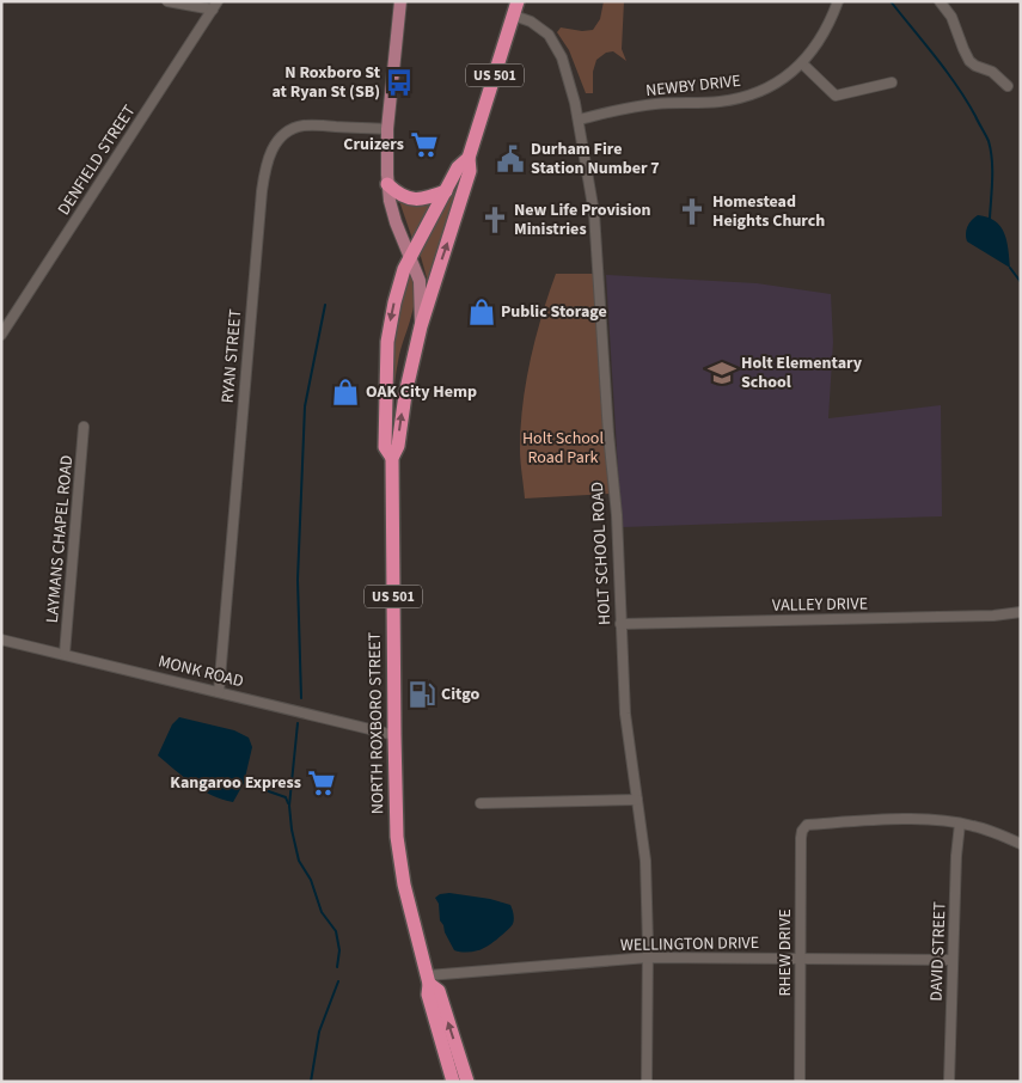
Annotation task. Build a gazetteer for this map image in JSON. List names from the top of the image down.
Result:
{
  "streets": {
    "highway": ["US 501", "NORTH ROXBORO STREET"],
    "street": [
      "NEWBY DRIVE",
      "DENFIELD STREET",
      "RYAN STREET",
      "LAYMANS CHAPEL ROAD",
      "HOLT SCHOOL ROAD",
      "VALLEY DRIVE",
      "MONK ROAD",
      "WELLINGTON DRIVE",
      "DAVID STREET",
      "RHEW DRIVE"
    ]
  },
  "crossings": [
    ["US 501", "HOLT SCHOOL ROAD"],
    ["US 501", "NORTH ROXBORO STREET"],
    ["NEWBY DRIVE", "HOLT SCHOOL ROAD"],
    ["RYAN STREET", "MONK ROAD"],
    ["RYAN STREET", "NORTH ROXBORO STREET"],
    ["LAYMANS CHAPEL ROAD", "MONK ROAD"],
    ["HOLT SCHOOL ROAD", "VALLEY DRIVE"],
    ["HOLT SCHOOL ROAD", "WELLINGTON DRIVE"],
    ["MONK ROAD", "NORTH ROXBORO STREET"],
    ["NORTH ROXBORO STREET", "WELLINGTON DRIVE"],
    ["WELLINGTON DRIVE", "DAVID STREET"],
    ["WELLINGTON DRIVE", "RHEW DRIVE"],
    ["DAVID STREET", "RHEW DRIVE"]
  ],
  "parks": ["Holt School Road Park"],
  "places": {
    "bus stop": ["N Roxboro St at Ryan St (SB)"],
    "supermarket": ["Cruizers", "Kangaroo Express"],
    "public building": ["Durham Fire Station Number 7"],
    "church": ["Homestead Heights Church", "New Life Provision Ministries"],
    "shop": ["Public Storage", "OAK City Hemp"],
    "school or university": ["Holt Elementary School"],
    "fuel station": ["Citgo"]
  }
}
